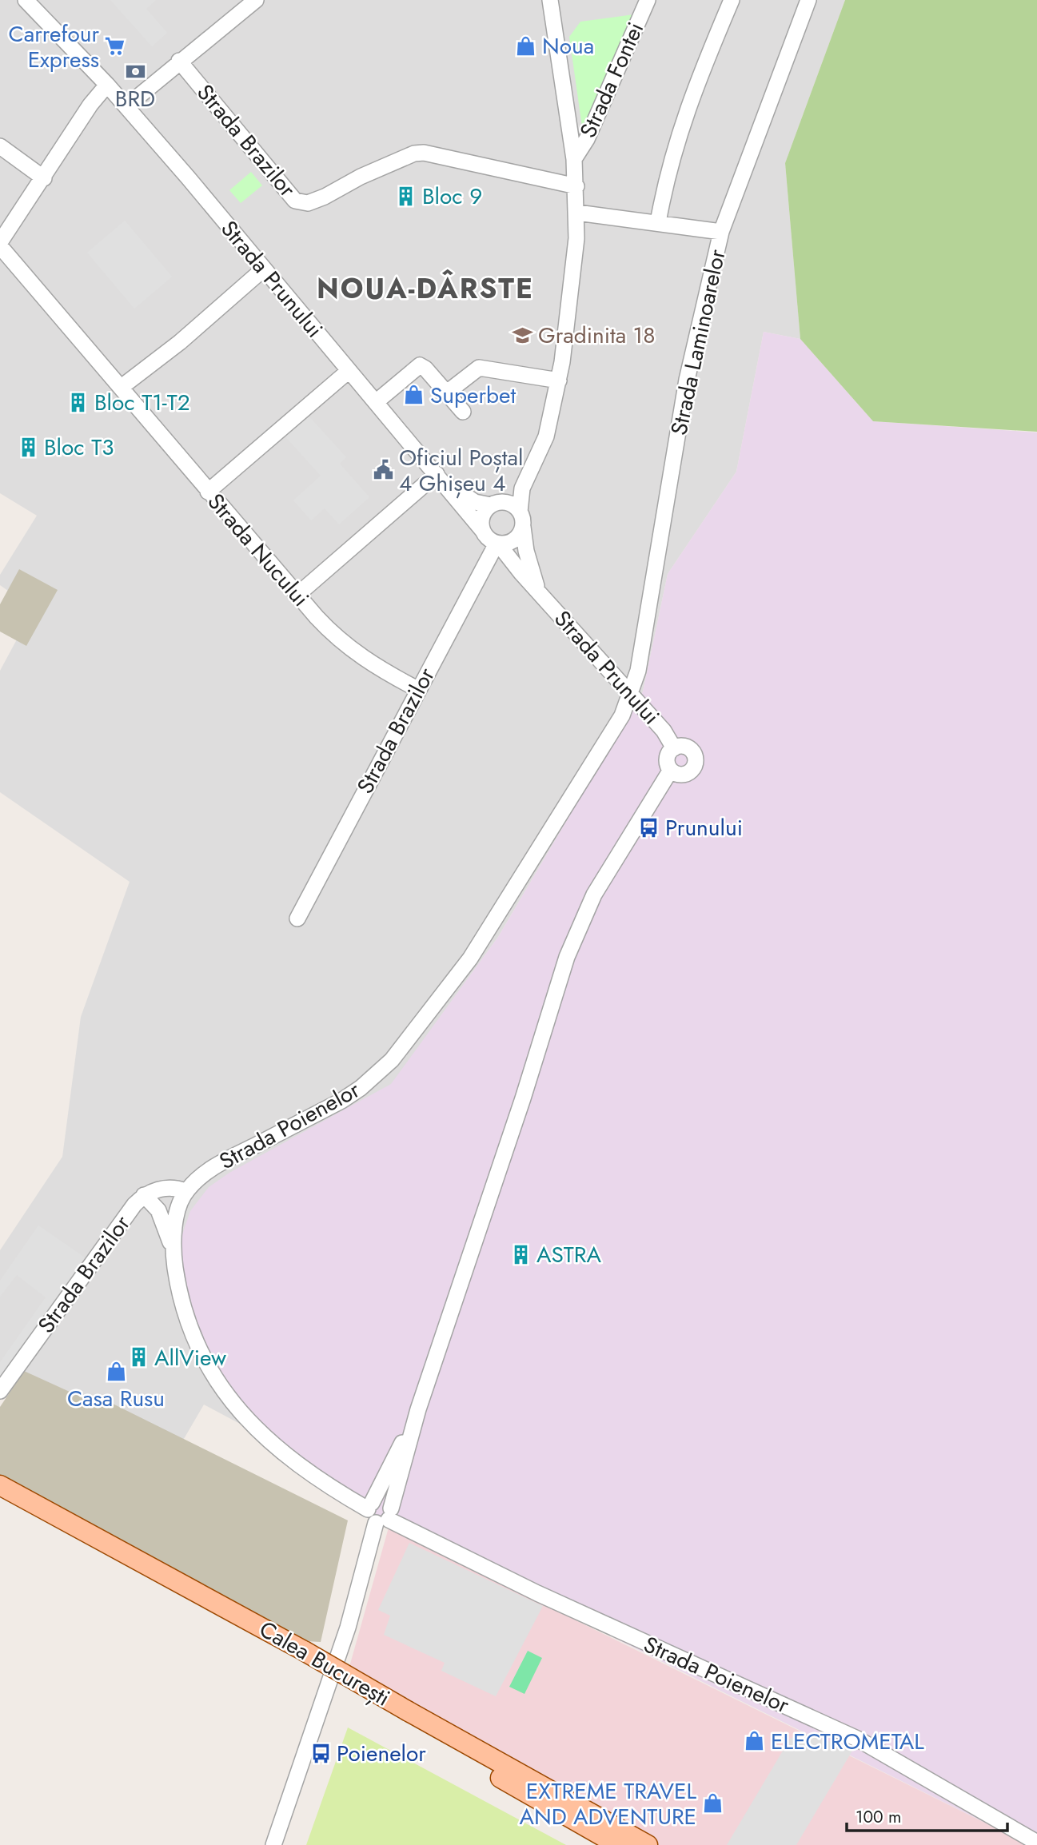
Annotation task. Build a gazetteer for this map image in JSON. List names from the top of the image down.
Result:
{
  "streets": {
    "main road": ["Calea București"],
    "street": [
      "Strada Fontei",
      "Strada Brazilor",
      "Strada Prunului",
      "Strada Laminoarelor",
      "Strada Nucului",
      "Strada Poienelor"
    ]
  },
  "crossings": [
    ["Strada Brazilor", "Strada Prunului"],
    ["Strada Brazilor", "Strada Nucului"],
    ["Strada Brazilor", "Strada Poienelor"],
    ["Strada Prunului", "Strada Laminoarelor"],
    ["Strada Prunului", "Strada Poienelor"],
    ["Strada Laminoarelor", "Strada Poienelor"]
  ],
  "districts": ["NOUA-DÂRSTE"],
  "places": {
    "shop": [
      "Noua",
      "Superbet",
      "Casa Rusu",
      "ELECTROMETAL",
      "EXTREME TRAVEL AND ADVENTURE"
    ],
    "supermarket": ["Carrefour Express"],
    "bank": ["BRD"],
    "building": [
      "Bloc 9",
      "Bloc T1-T2",
      "Bloc T3",
      "ASTRA",
      "AllView"
    ],
    "school or university": ["Gradinita 18"],
    "public building": ["Oficiul Poștal 4 Ghișeu 4"],
    "bus stop": ["Prunului", "Poienelor"]
  },
  "scale_bar": "100 m"
}
